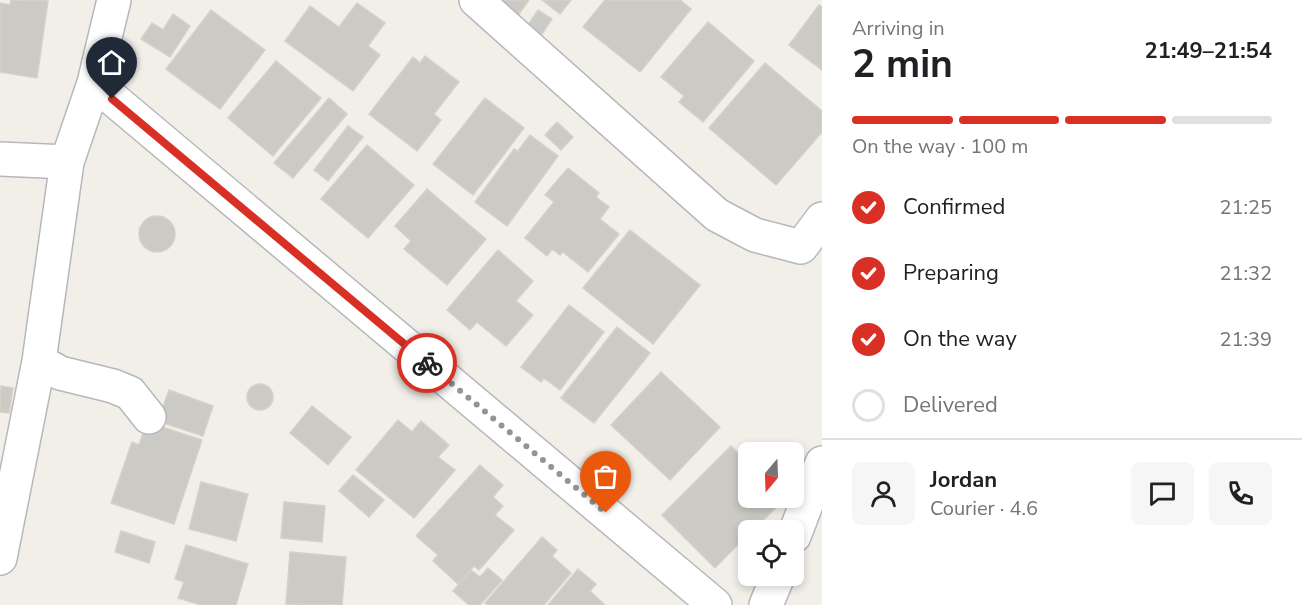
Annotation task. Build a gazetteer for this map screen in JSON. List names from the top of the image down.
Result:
{
  "north": "bottom",
  "page": {
    "heading": ["2 min", "Arriving in", "21:49–21:54"],
    "panel": ["Jordan", "Courier · 4.6"],
    "bar": "On the way · 100 m",
    "list": [
      ["Confirmed", "21:25"],
      ["Preparing", "21:32"],
      ["On the way", "21:39"],
      "Delivered"
    ]
  }
}
